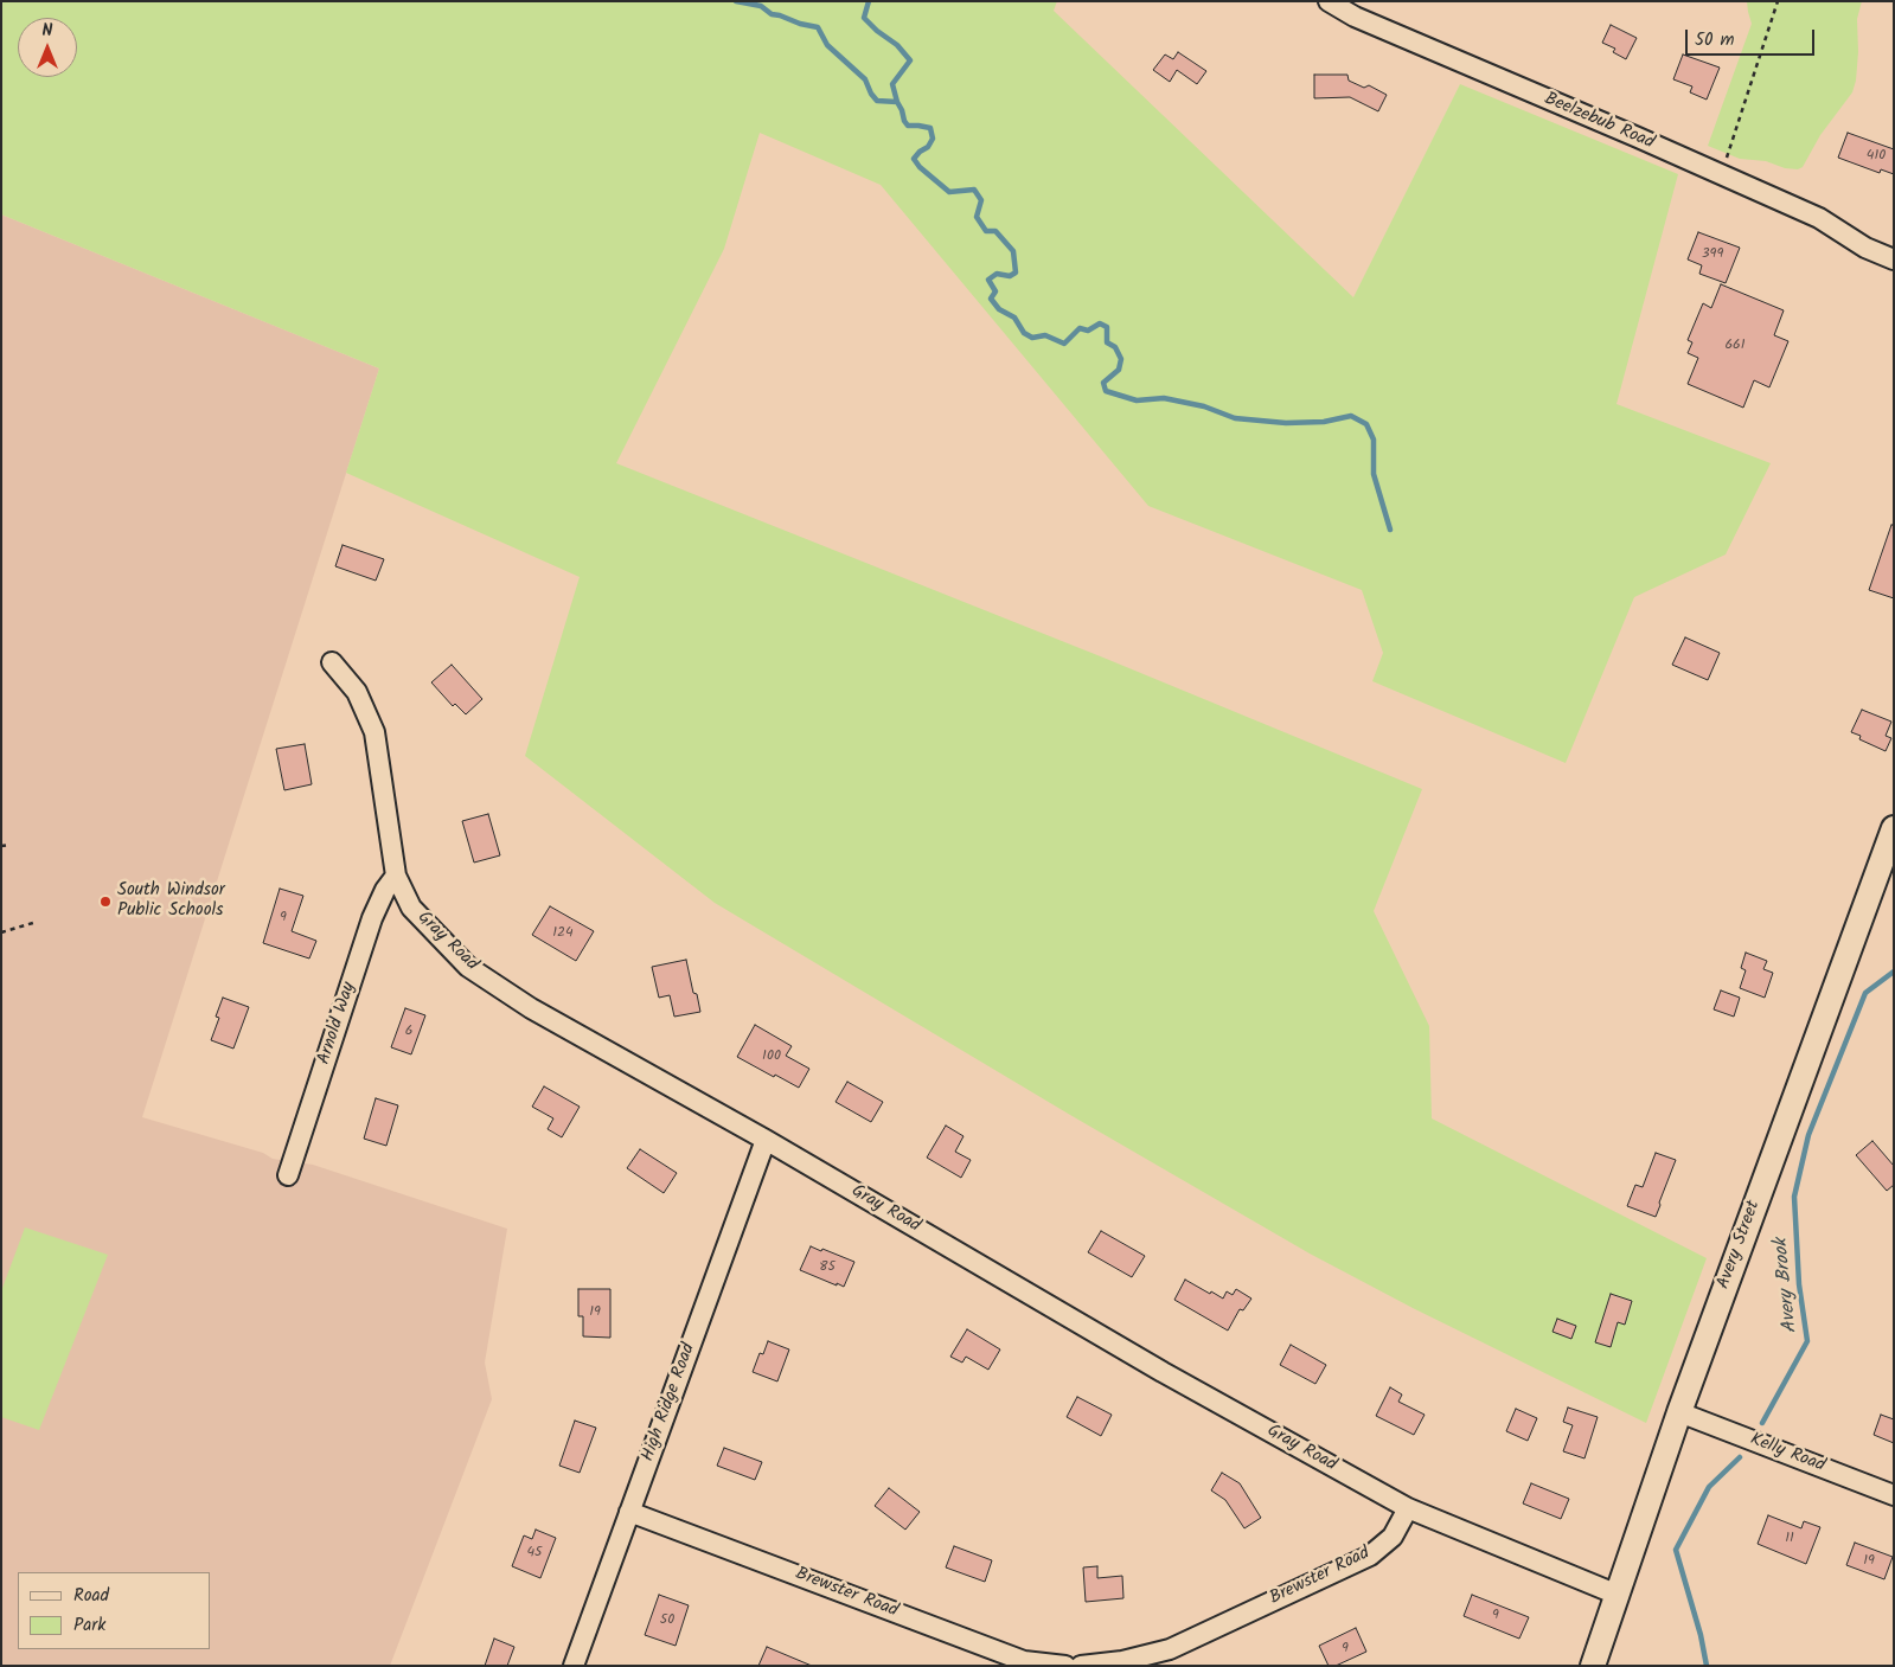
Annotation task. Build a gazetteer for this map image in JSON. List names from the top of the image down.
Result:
{
  "streets": {
    "main road": ["Avery Street"],
    "street": [
      "Beelzebub Road",
      "Gray Road",
      "Arnold Way",
      "High Ridge Road",
      "Kelly Road",
      "Brewster Road"
    ]
  },
  "crossings": [
    ["Gray Road", "Arnold Way"],
    ["Gray Road", "Avery Street"],
    ["Gray Road", "High Ridge Road"],
    ["Gray Road", "Brewster Road"],
    ["Avery Street", "Kelly Road"],
    ["High Ridge Road", "Brewster Road"]
  ],
  "water": ["Avery Brook"],
  "places": ["South Windsor Public Schools"],
  "house_numbers": [
    "410",
    "399",
    "661",
    "9",
    "124",
    "6",
    "100",
    "85",
    "19",
    "11",
    "45",
    "19",
    "9",
    "50",
    "9"
  ],
  "legend": ["Road", "Park"],
  "scale_bar": "50 m",
  "north": "top"
}
